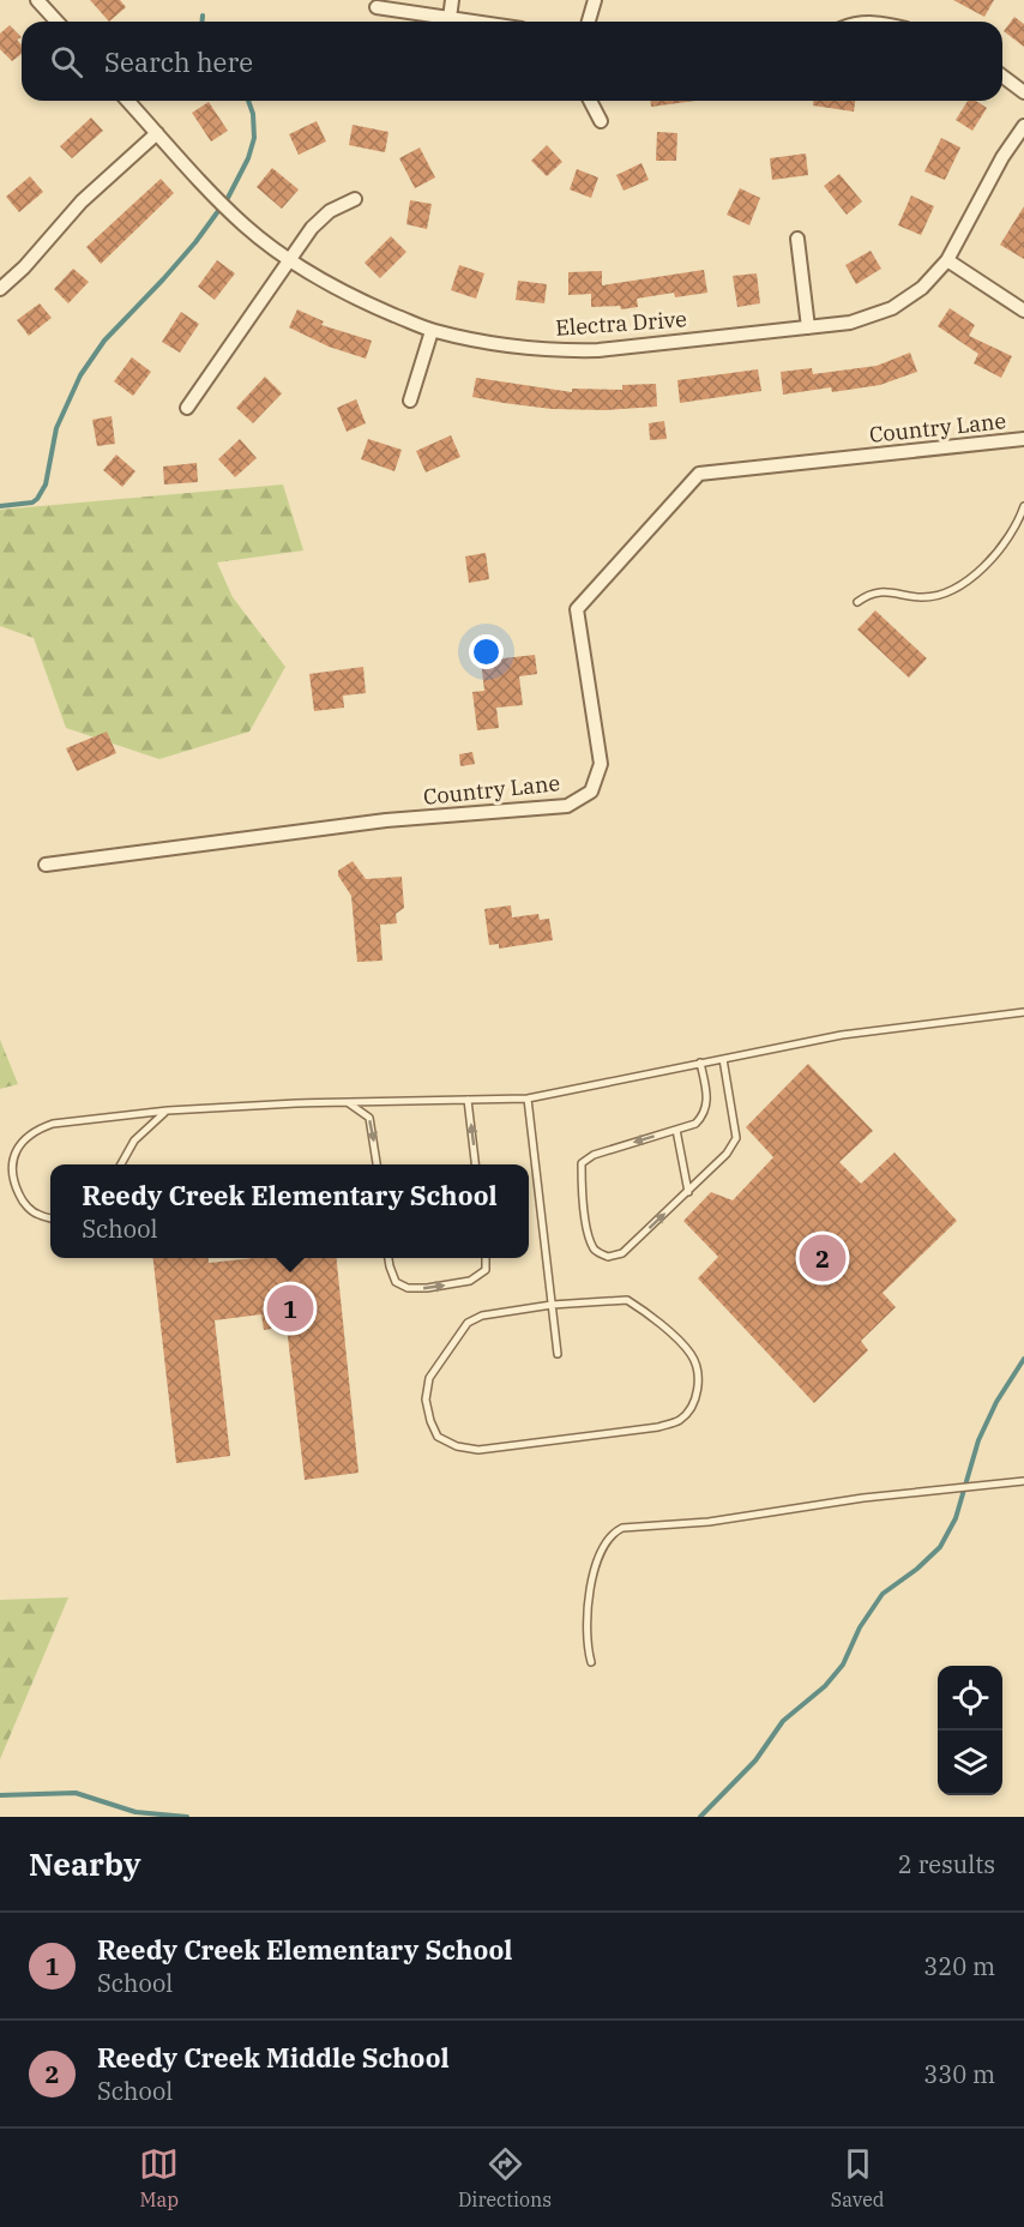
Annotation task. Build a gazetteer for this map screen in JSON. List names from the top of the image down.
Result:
{
  "streets": {
    "street": ["Electra Drive", "Country Lane"]
  },
  "page": {
    "search": "Search here",
    "popup": ["Reedy Creek Elementary School", "School"],
    "pins": ["2", "1"],
    "heading": ["Nearby", "2 results"],
    "list": [
      {
        "mark": "1",
        "name": "Reedy Creek Elementary School",
        "note": "School",
        "value": "320 m"
      },
      {
        "mark": "2",
        "name": "Reedy Creek Middle School",
        "note": "School",
        "value": "330 m"
      }
    ],
    "nav": ["Map", "Directions", "Saved"]
  }
}
